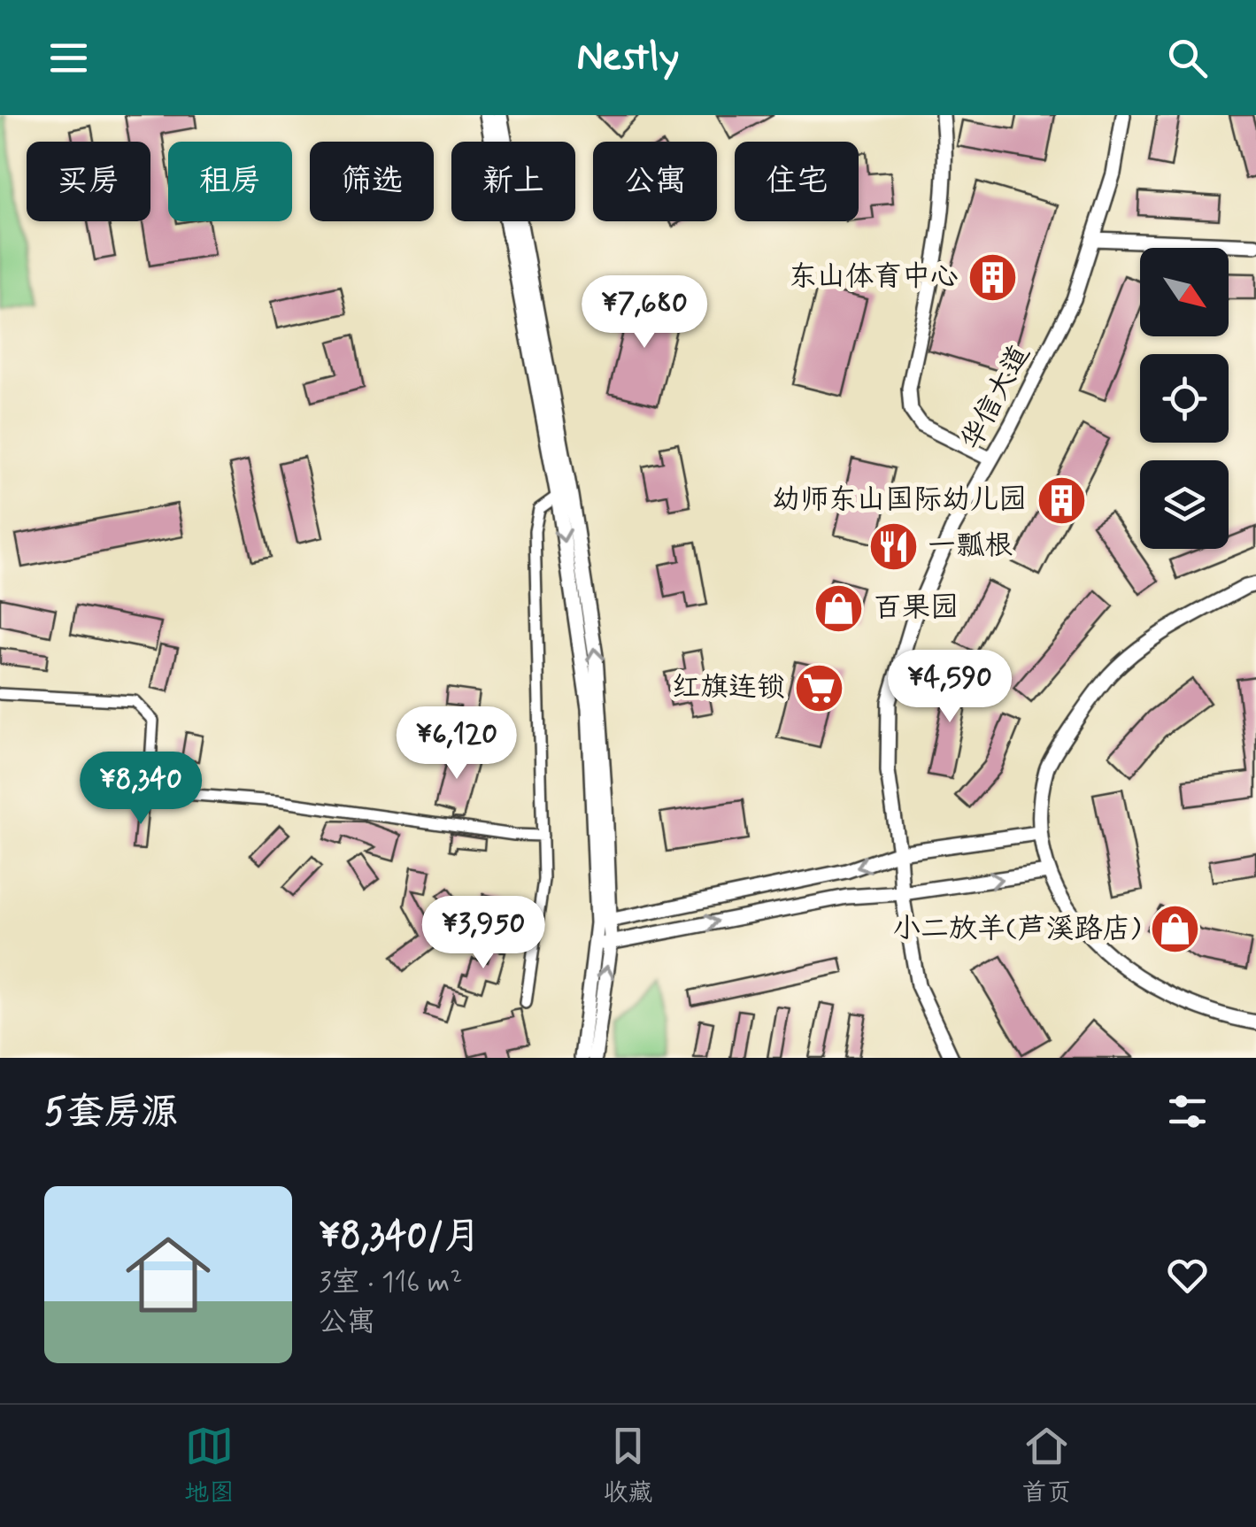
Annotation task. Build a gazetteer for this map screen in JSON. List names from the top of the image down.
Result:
{
  "streets": {
    "street": ["华信大道"]
  },
  "places": {
    "building": ["东山体育中心", "幼师东山国际幼儿园"],
    "restaurant": ["一瓢根"],
    "shop": ["百果园", "小二放羊(芦溪路店)"],
    "supermarket": ["红旗连锁"]
  },
  "north": "bottom right",
  "page": {
    "header": "Nestly",
    "chip": [
      "买房",
      "租房",
      "筛选",
      "新上",
      "公寓",
      "住宅"
    ],
    "price": [
      "¥7,680",
      "¥4,590",
      "¥6,120",
      "¥8,340",
      "¥3,950"
    ],
    "heading": "5套房源",
    "list": [
      {
        "name": "¥8,340/月",
        "note": "3室 · 116 m² · 公寓"
      }
    ],
    "tabs": ["地图", "收藏", "首页"]
  }
}
